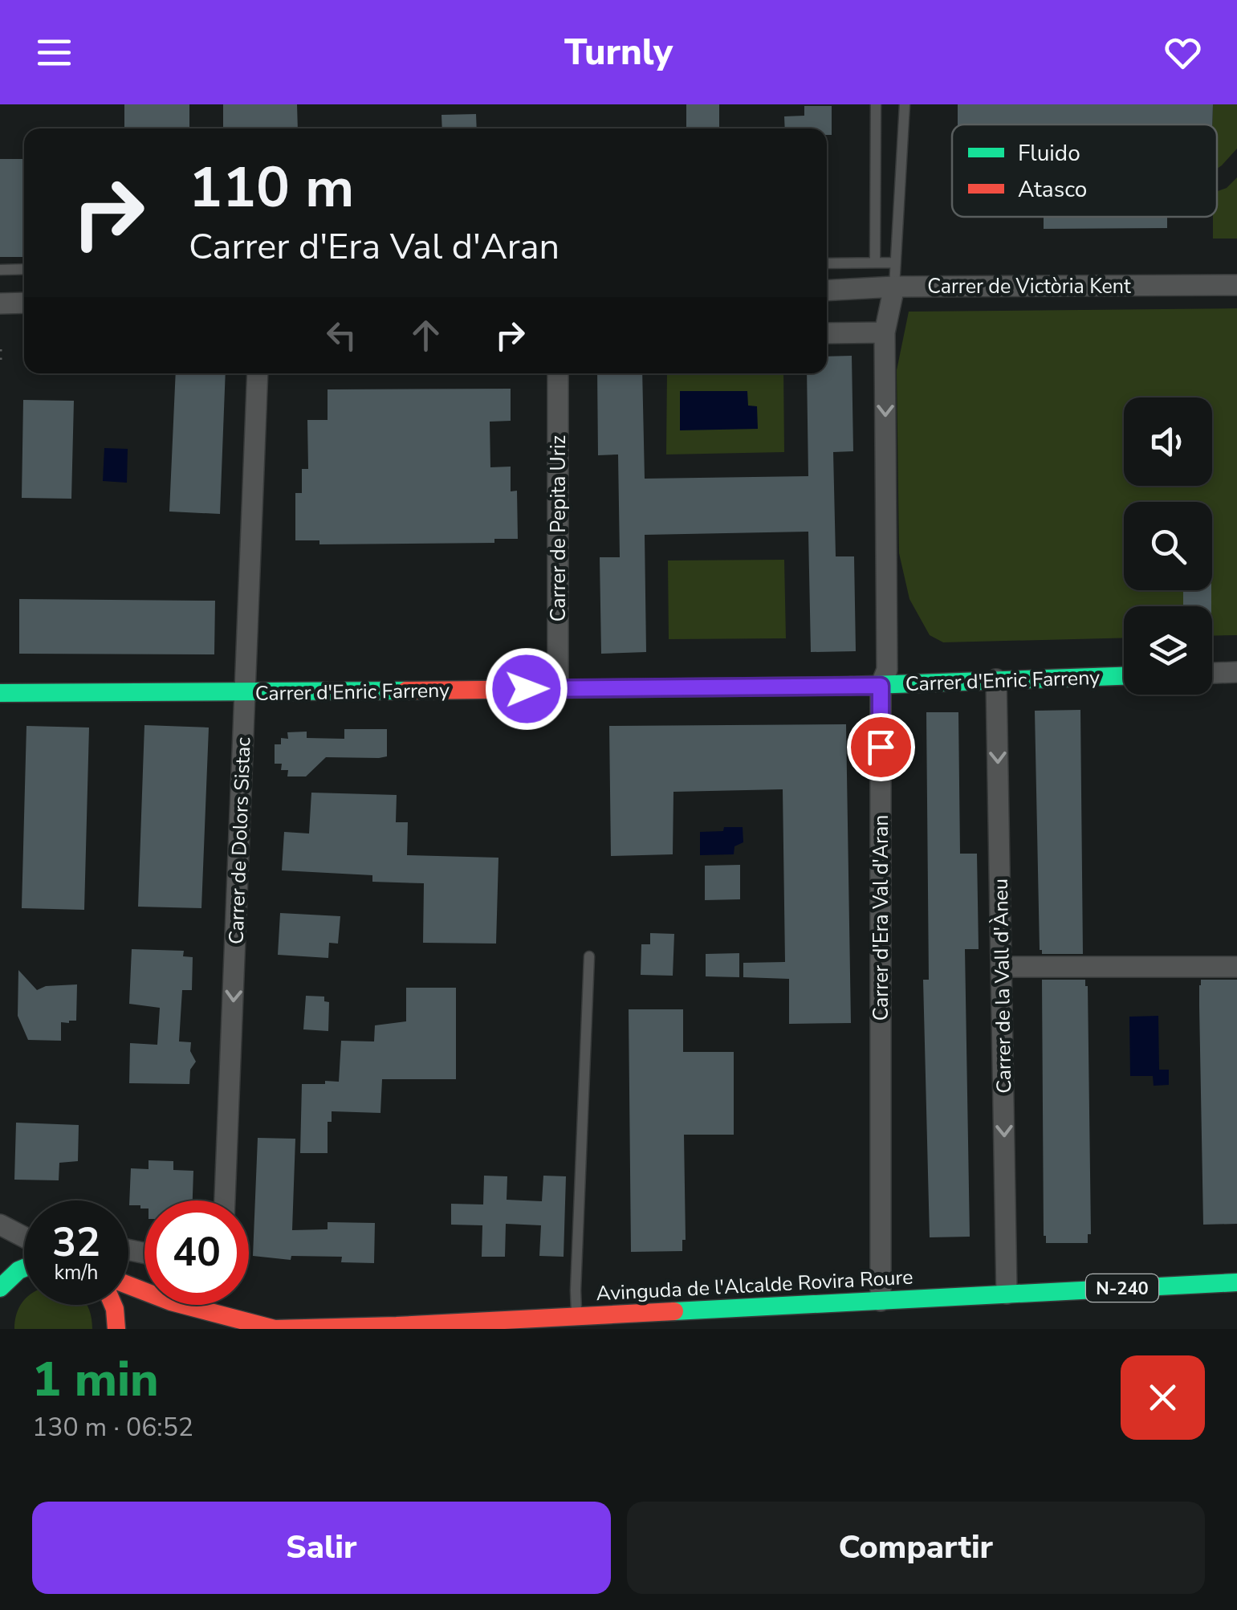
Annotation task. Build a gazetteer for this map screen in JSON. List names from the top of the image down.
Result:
{
  "streets": {
    "main road": ["Carrer d'Enric Farreny", "Avinguda de l'Alcalde Rovira Roure", "N-240"],
    "street": [
      "Carrer de Victòria Kent",
      "Carrer de Pepita Uriz",
      "Carrer de Dolors Sistac",
      "Carrer d'Era Val d'Aran",
      "Carrer de la Vall d'Àneu"
    ]
  },
  "crossings": [
    ["Carrer de Victòria Kent", "Carrer d'Era Val d'Aran"],
    ["Carrer de Pepita Uriz", "Carrer d'Enric Farreny"],
    ["Carrer d'Enric Farreny", "Carrer de Dolors Sistac"],
    ["Carrer d'Enric Farreny", "Carrer d'Era Val d'Aran"],
    ["Carrer d'Enric Farreny", "Carrer de la Vall d'Àneu"],
    ["Carrer d'Era Val d'Aran", "Avinguda de l'Alcalde Rovira Roure"],
    ["Carrer de la Vall d'Àneu", "Avinguda de l'Alcalde Rovira Roure"]
  ],
  "one_way": ["Carrer de Dolors Sistac", "Carrer de la Vall d'Àneu"],
  "legend": ["Fluido", "Atasco"],
  "page": {
    "header": "Turnly",
    "turn": ["110 m", "Carrer d'Era Val d'Aran"],
    "speed": "32 km/h",
    "limit": "40",
    "heading": ["1 min", "130 m · 06:52"],
    "buttons": ["Salir", "Compartir"]
  }
}
